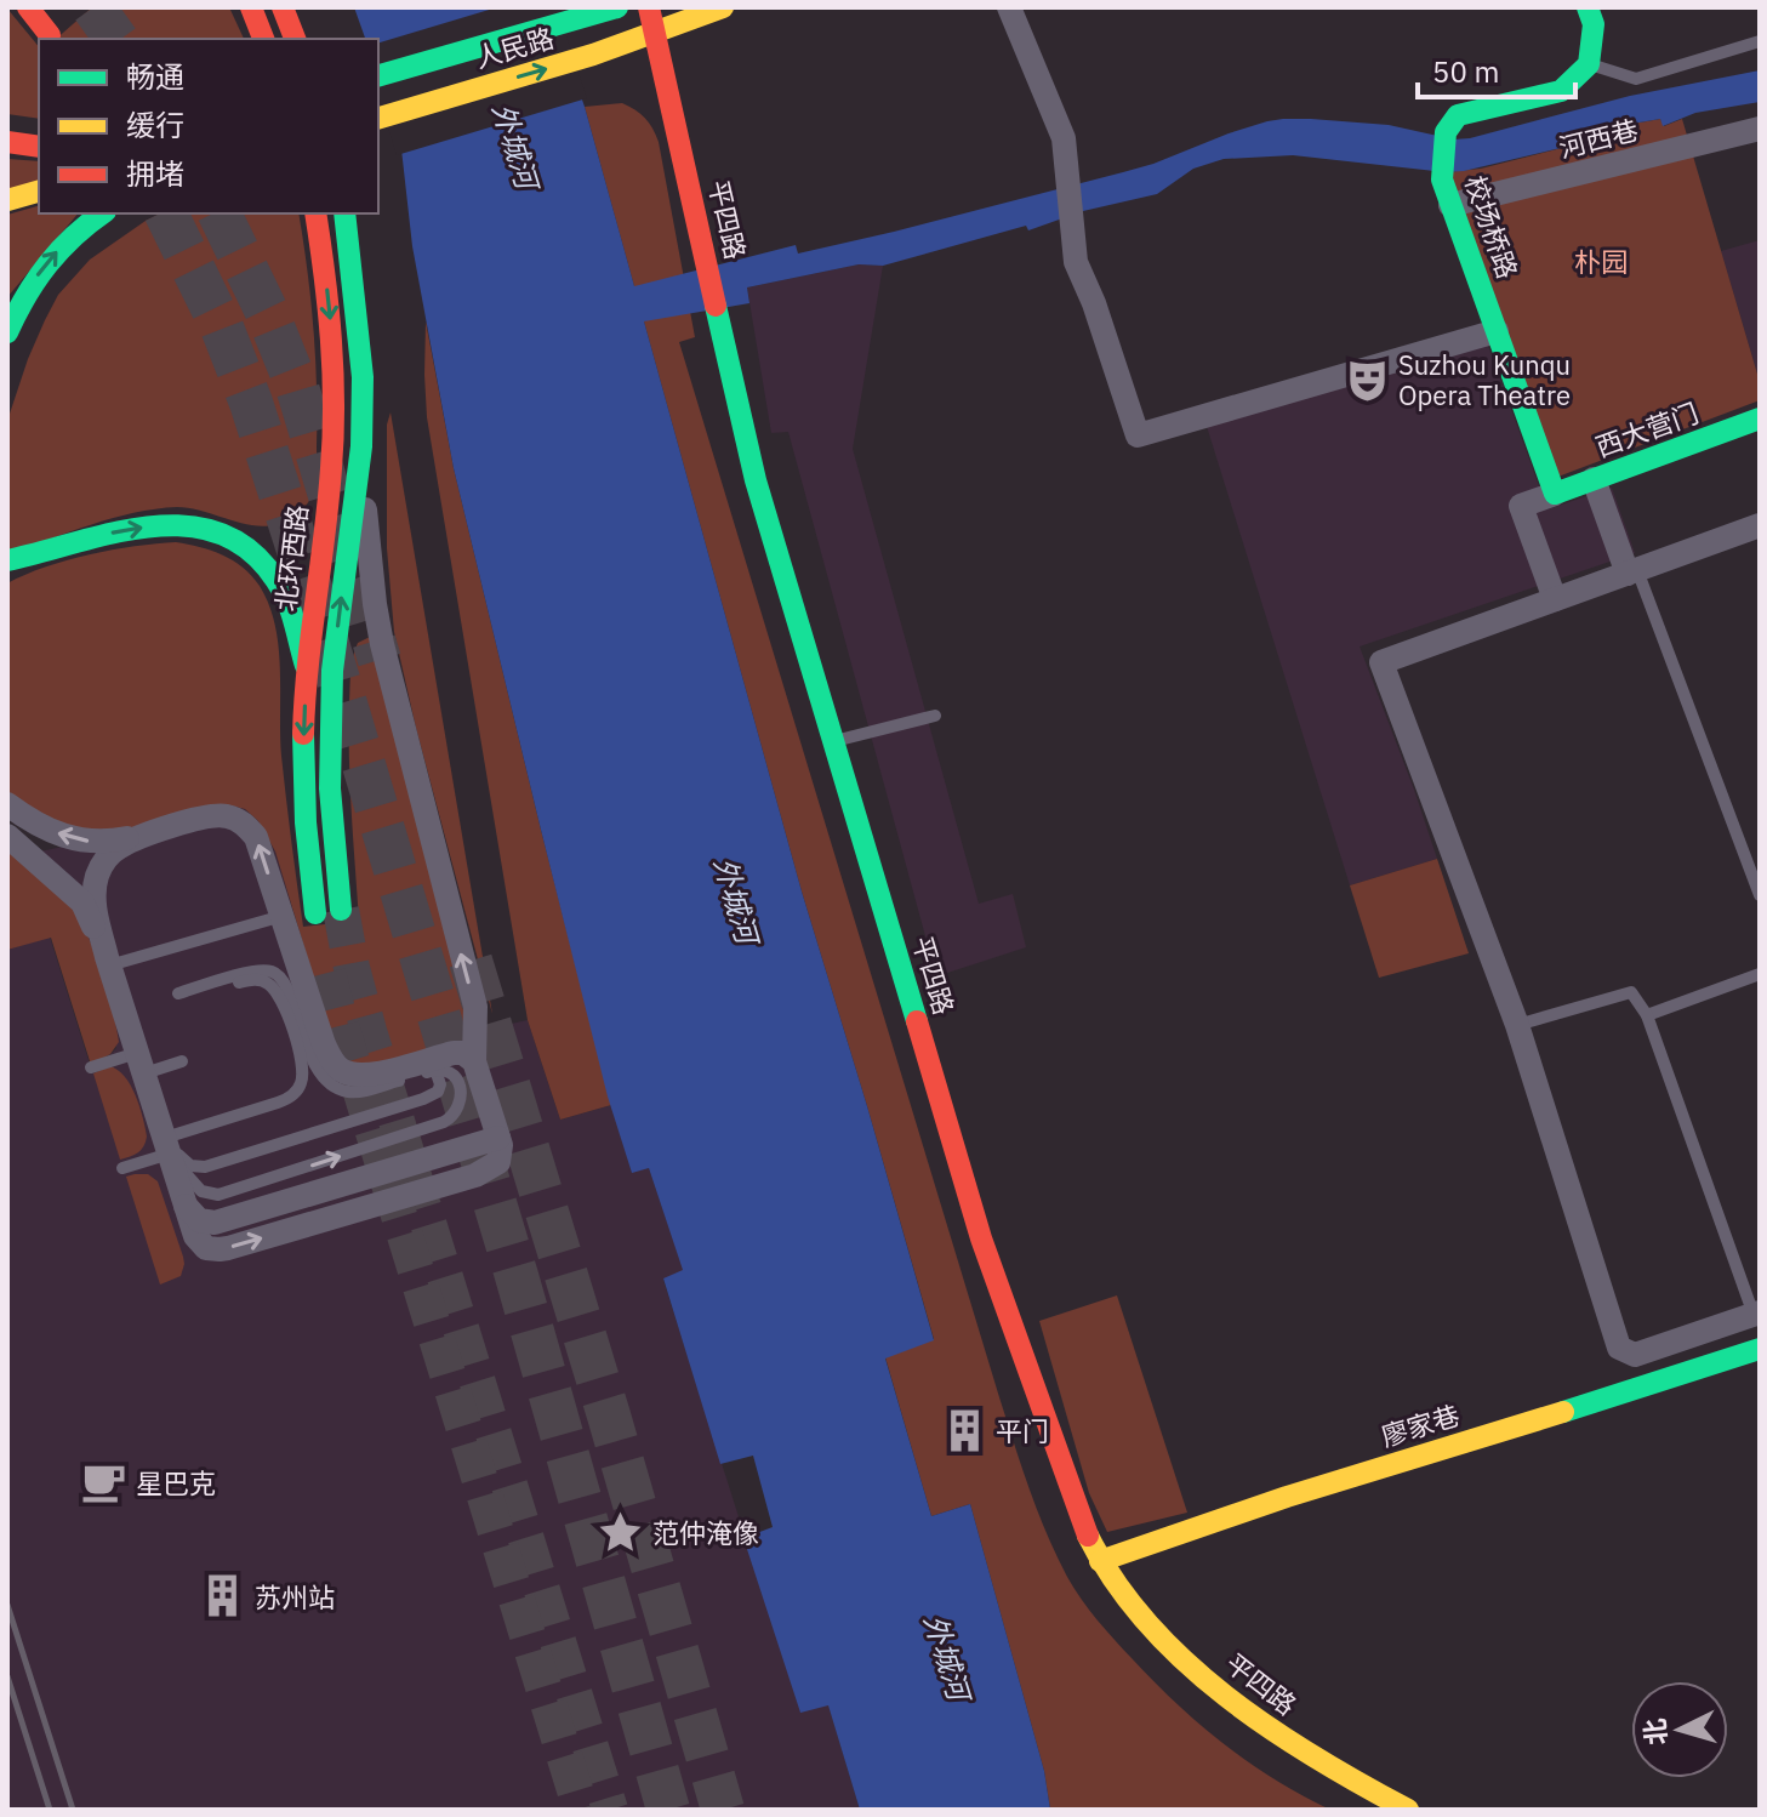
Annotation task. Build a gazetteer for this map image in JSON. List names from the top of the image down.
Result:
{
  "streets": {
    "main road": [
      "人民路",
      "平四路",
      "校场桥路",
      "西大营门",
      "北环西路",
      "廖家巷"
    ],
    "street": ["河西巷"]
  },
  "crossings": [
    ["人民路", "平四路"],
    ["河西巷", "校场桥路"],
    ["平四路", "廖家巷"],
    ["校场桥路", "西大营门"]
  ],
  "water": ["外城河"],
  "parks": ["朴园"],
  "places": {
    "theatre": ["Suzhou Kunqu Opera Theatre"],
    "building": ["平门", "苏州站"],
    "cafe": ["星巴克"],
    "place": ["范仲淹像"]
  },
  "legend": ["畅通", "缓行", "拥堵"],
  "scale_bar": "50 m",
  "north": "left"
}
